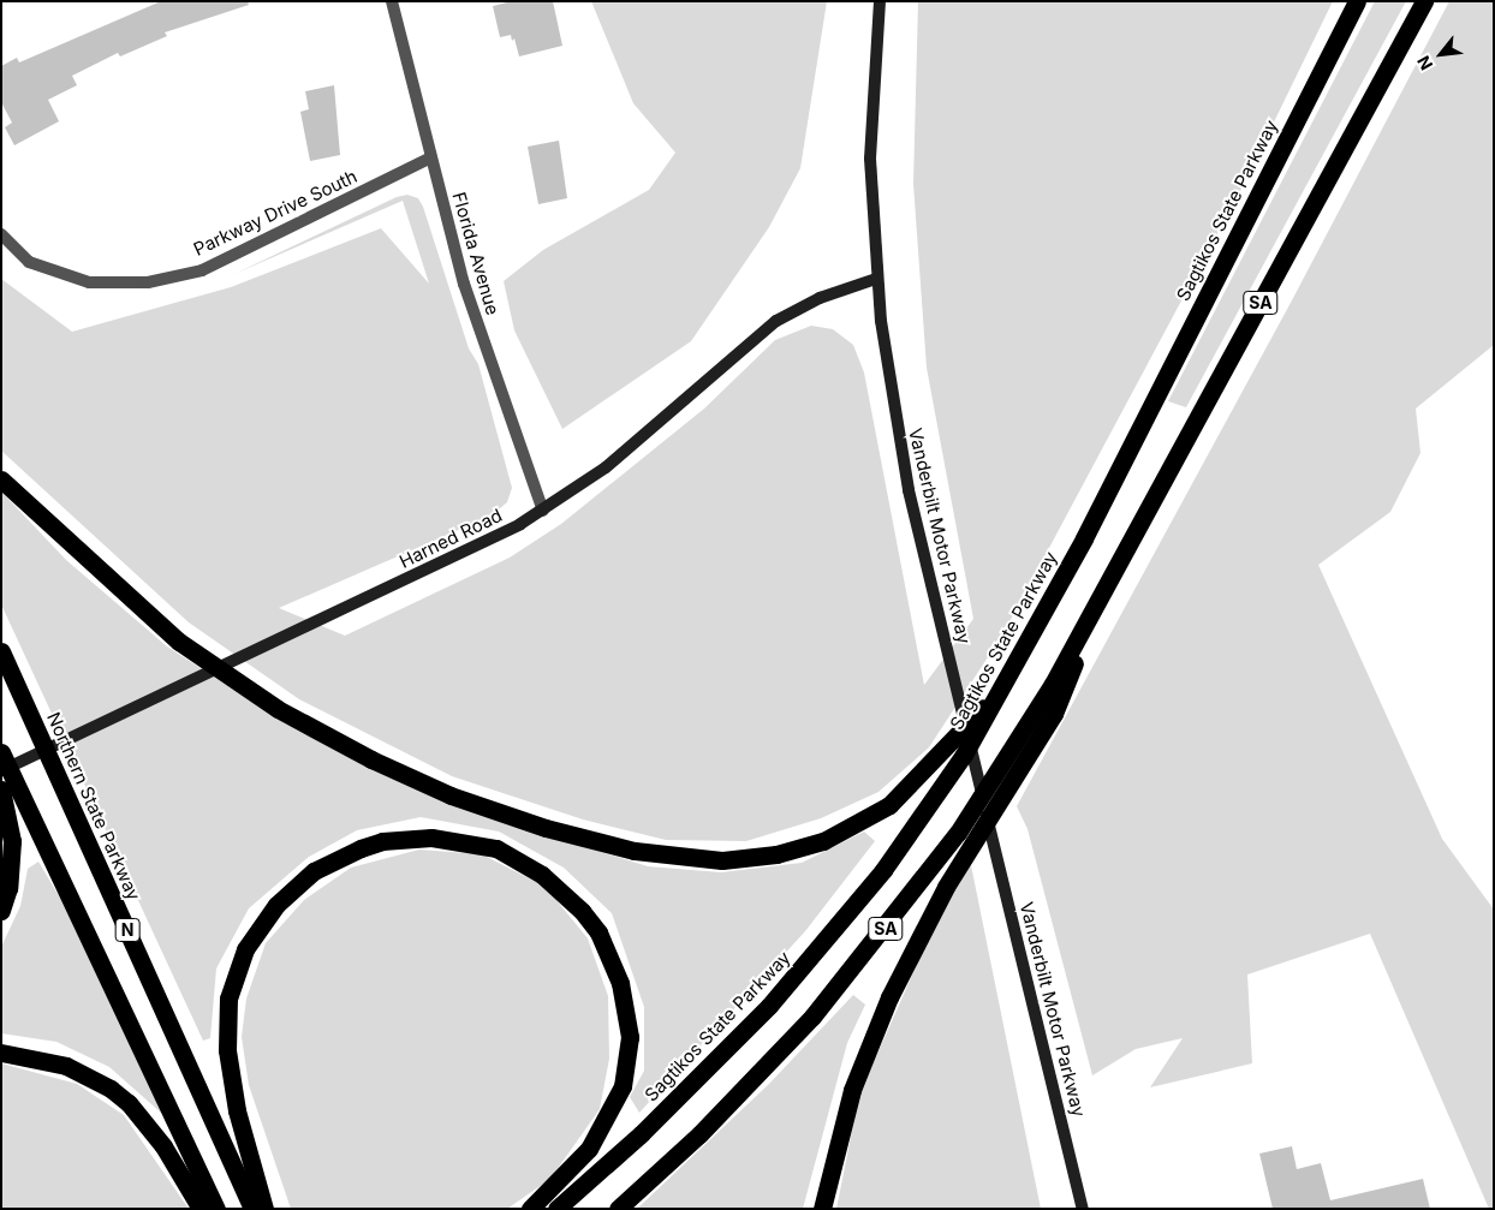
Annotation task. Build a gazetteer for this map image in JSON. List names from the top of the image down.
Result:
{
  "streets": {
    "highway": [
      "Sagtikos State Parkway",
      "SA",
      "Northern State Parkway",
      "N"
    ],
    "main road": ["Vanderbilt Motor Parkway", "Harned Road"],
    "street": ["Parkway Drive South", "Florida Avenue"]
  },
  "crossings": [
    ["Parkway Drive South", "Florida Avenue"],
    ["Florida Avenue", "Harned Road"],
    ["Vanderbilt Motor Parkway", "Harned Road"]
  ],
  "north": "bottom left"
}
